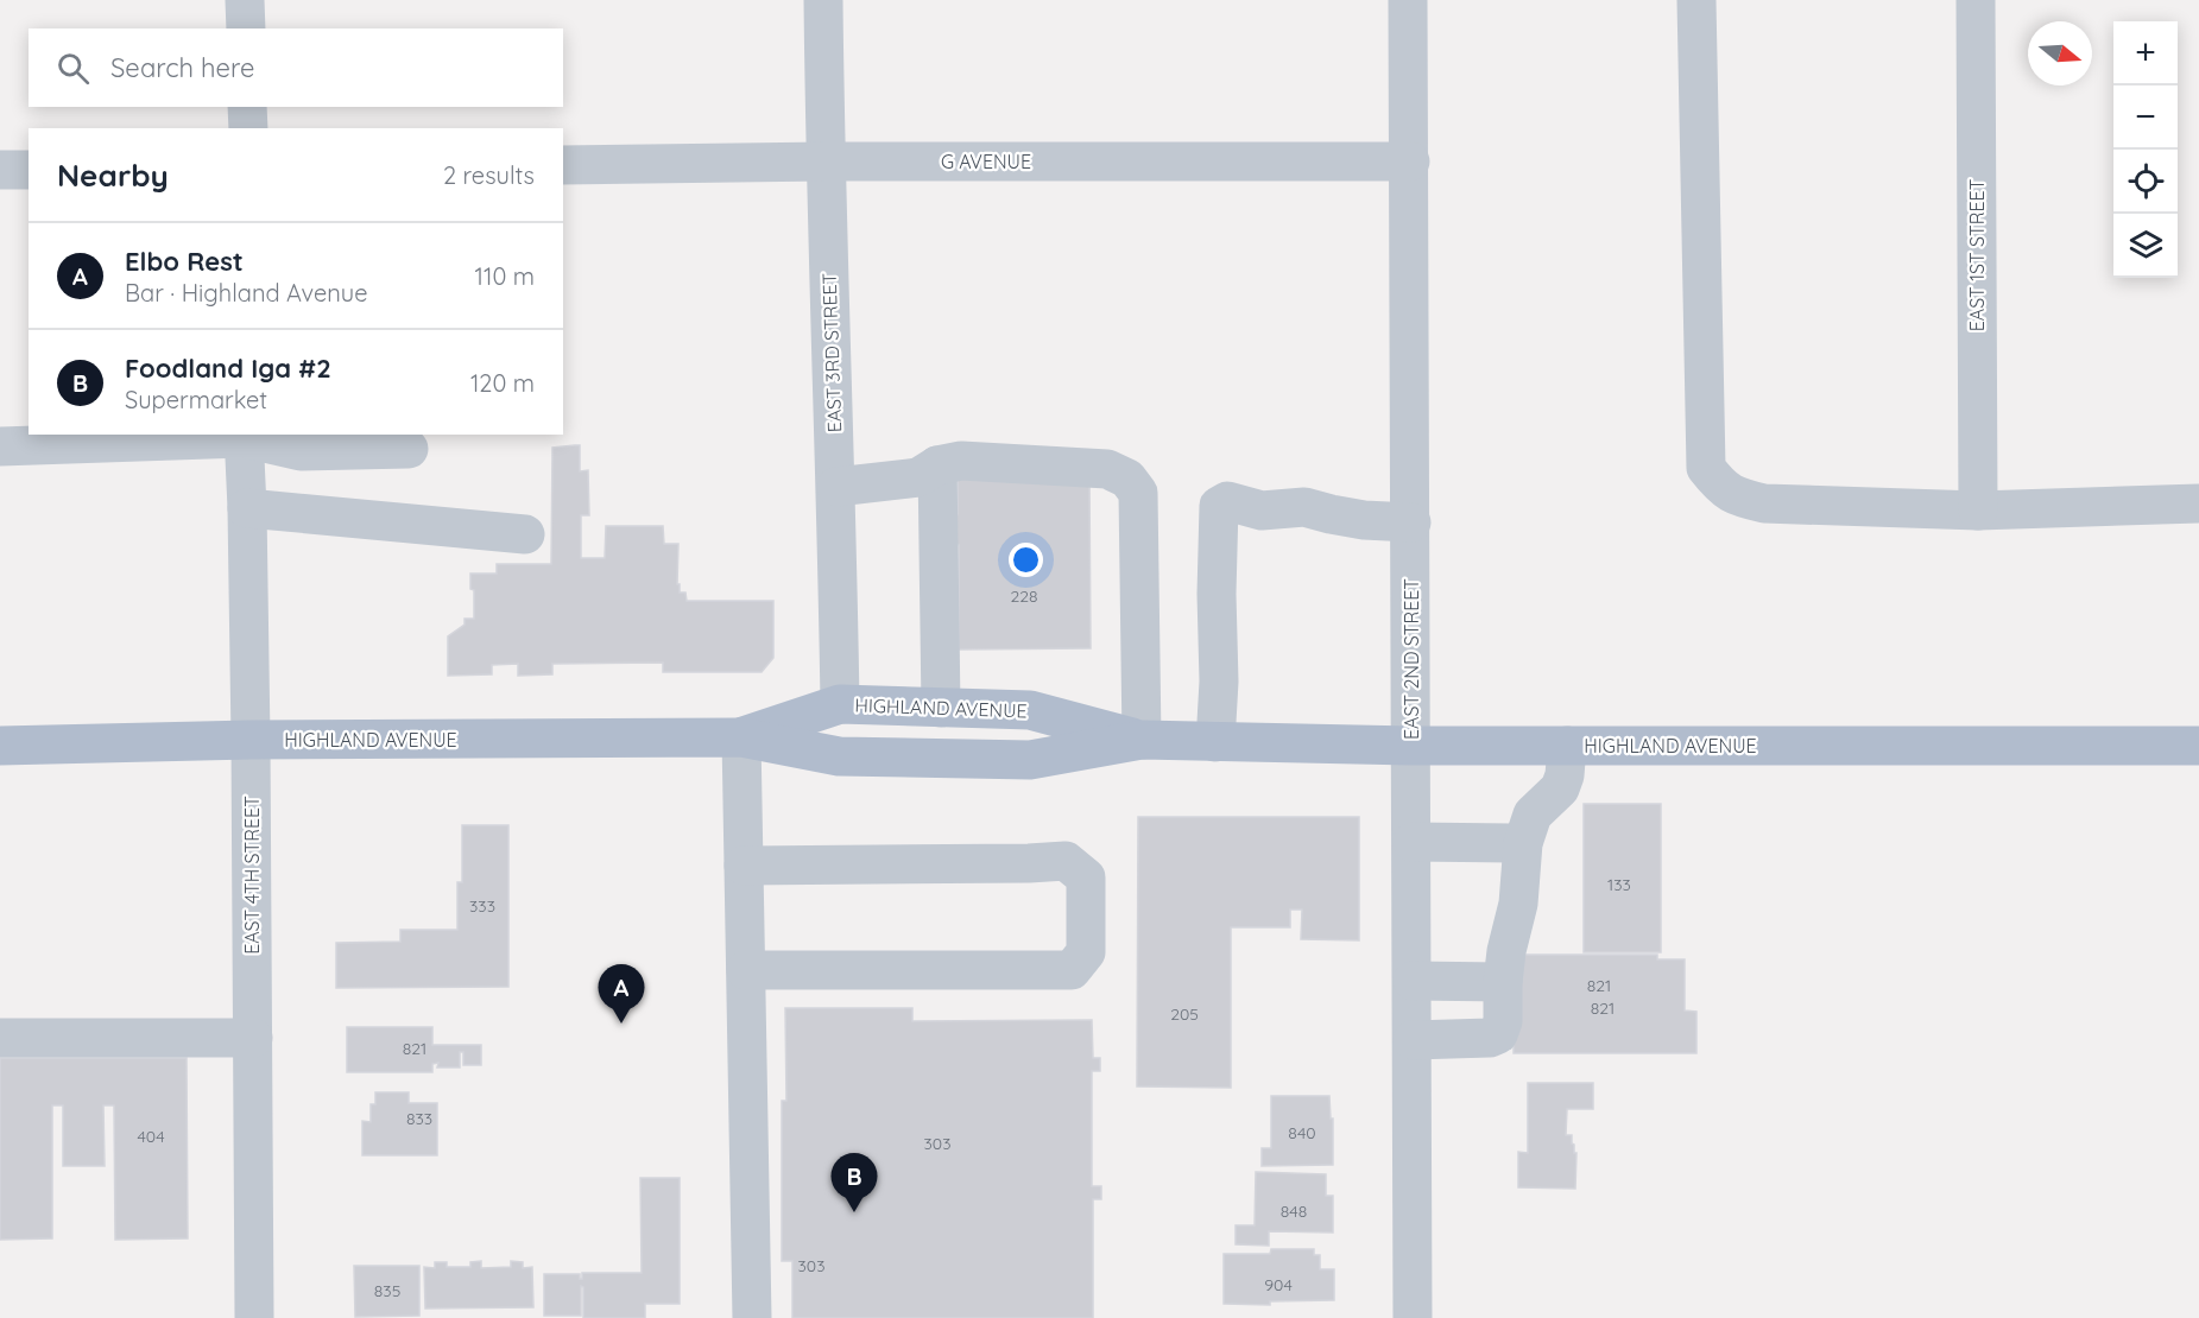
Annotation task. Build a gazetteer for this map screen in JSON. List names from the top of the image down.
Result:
{
  "streets": {
    "main road": ["HIGHLAND AVENUE"],
    "street": [
      "G AVENUE",
      "EAST 1ST STREET",
      "EAST 3RD STREET",
      "EAST 2ND STREET",
      "EAST 4TH STREET"
    ]
  },
  "crossings": [
    ["G AVENUE", "EAST 3RD STREET"],
    ["G AVENUE", "EAST 2ND STREET"],
    ["EAST 3RD STREET", "HIGHLAND AVENUE"],
    ["EAST 2ND STREET", "HIGHLAND AVENUE"],
    ["HIGHLAND AVENUE", "EAST 4TH STREET"]
  ],
  "house_numbers": [
    "228",
    "133",
    "333",
    "821",
    "821",
    "205",
    "821",
    "833",
    "840",
    "404",
    "303",
    "848",
    "303",
    "904",
    "835"
  ],
  "north": "right",
  "page": {
    "map_buttons": ["+", "−"],
    "search": "Search here",
    "heading": ["Nearby", "2 results"],
    "list": [
      {
        "mark": "A",
        "name": "Elbo Rest",
        "note": "Bar · Highland Avenue",
        "value": "110 m"
      },
      {
        "mark": "B",
        "name": "Foodland Iga #2",
        "note": "Supermarket",
        "value": "120 m"
      }
    ],
    "pins": ["A", "B"]
  }
}
